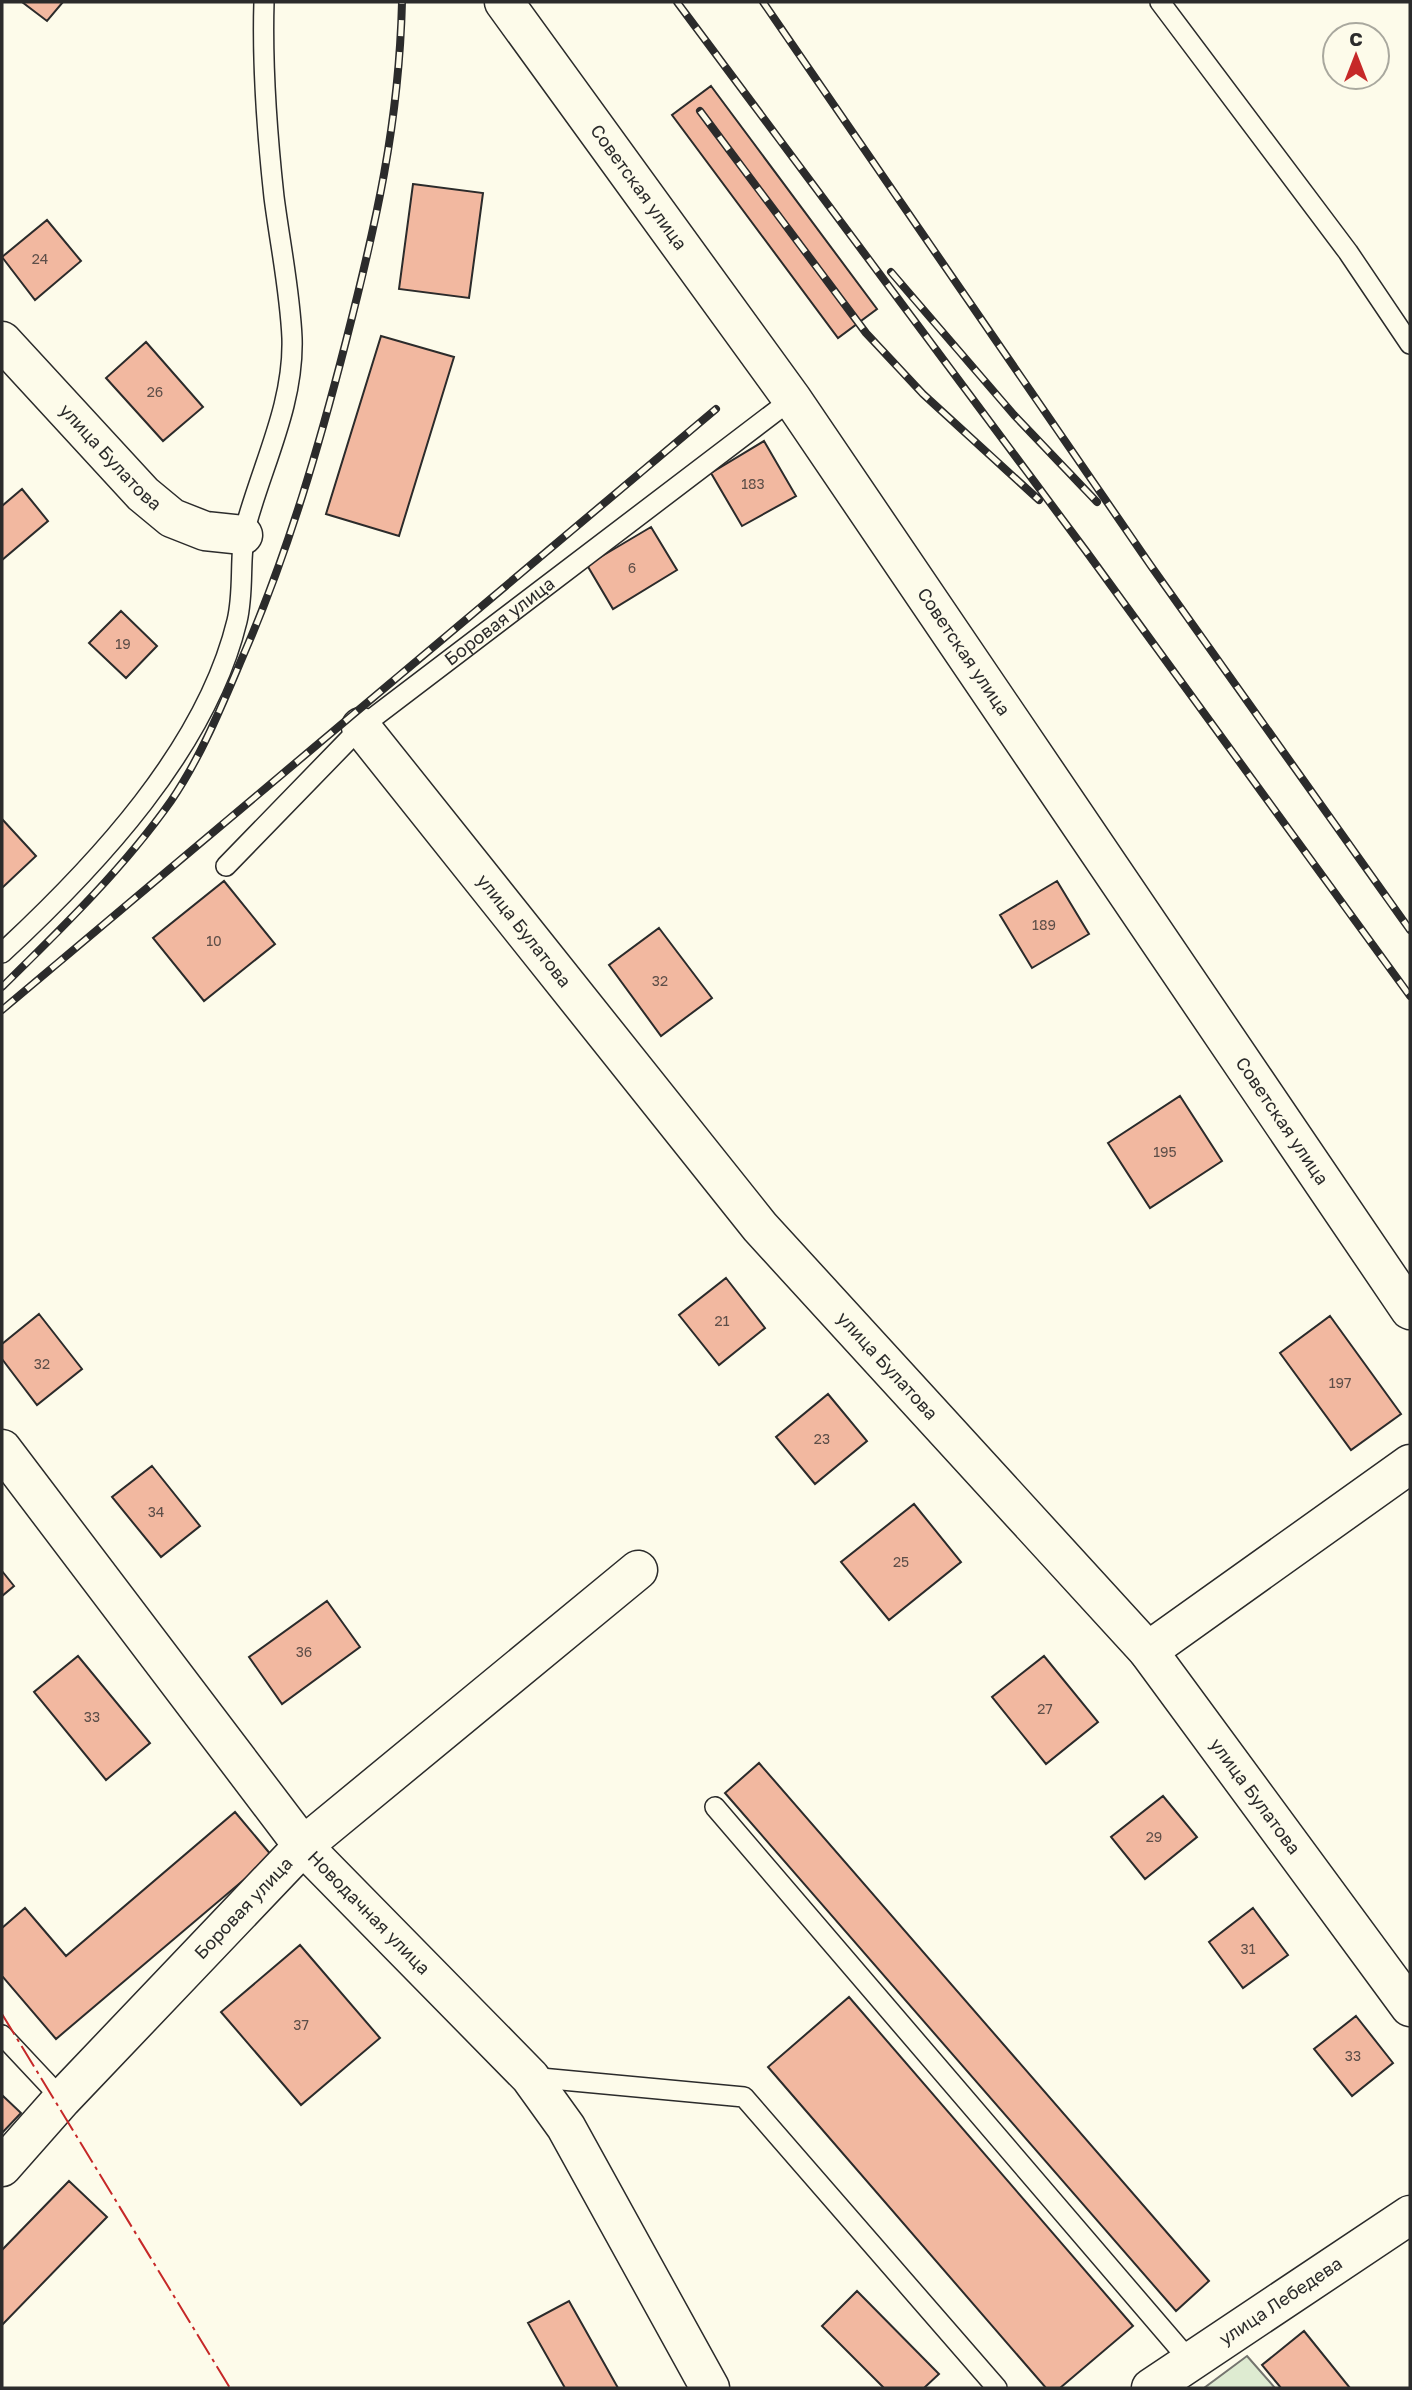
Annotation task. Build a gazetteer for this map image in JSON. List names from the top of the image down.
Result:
{
  "streets": {
    "street": [
      "Советская улица",
      "улица Булатова",
      "Боровая улица",
      "Новодачная улица",
      "улица Лебедева"
    ]
  },
  "crossings": [
    ["Советская улица", "Боровая улица"],
    ["улица Булатова", "Боровая улица"],
    ["Боровая улица", "Новодачная улица"]
  ],
  "house_numbers": [
    "24",
    "26",
    "183",
    "6",
    "19",
    "189",
    "10",
    "32",
    "195",
    "21",
    "32",
    "197",
    "23",
    "34",
    "25",
    "36",
    "27",
    "33",
    "29",
    "31",
    "37",
    "33"
  ],
  "north": "top"
}
